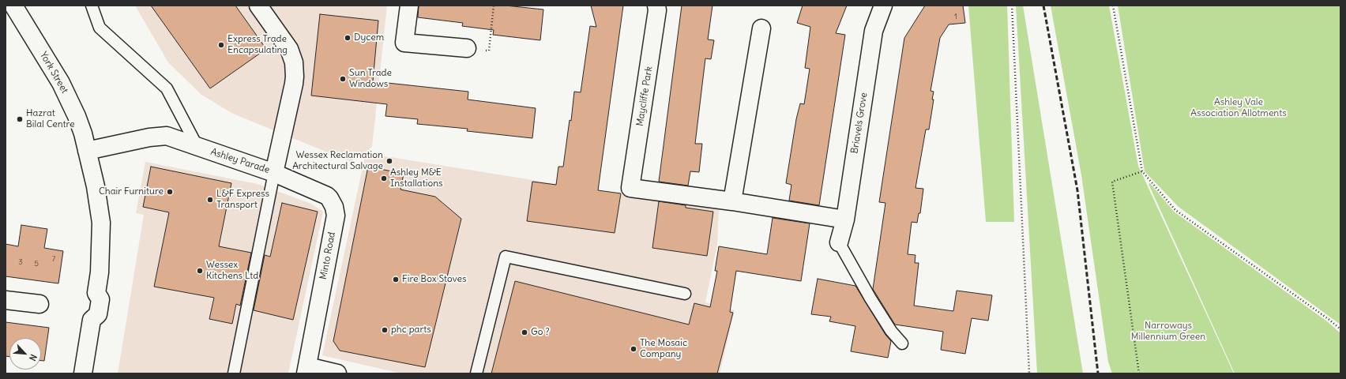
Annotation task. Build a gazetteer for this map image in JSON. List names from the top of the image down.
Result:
{
  "streets": {
    "street": [
      "York Street",
      "Maycliffe Park",
      "Briavels Grove",
      "Ashley Parade",
      "Minto Road"
    ]
  },
  "crossings": [
    ["York Street", "Ashley Parade"],
    ["Ashley Parade", "Minto Road"]
  ],
  "parks": ["Ashley Vale Association Allotments", "Narroways Millennium Green"],
  "places": [
    "Dycem",
    "Express Trade Encapsulating",
    "Sun Trade Windows",
    "Hazrat Bilal Centre",
    "Wessex Reclamation Architectural Salvage",
    "Ashley M&E Installations",
    "Chair Furniture",
    "L&F Express Transport",
    "Wessex Kitchens Ltd",
    "Fire Box Stoves",
    "phc parts",
    "Go ?",
    "The Mosaic Company"
  ],
  "house_numbers": [
    "1",
    "7",
    "3",
    "5"
  ],
  "north": "bottom right"
}
